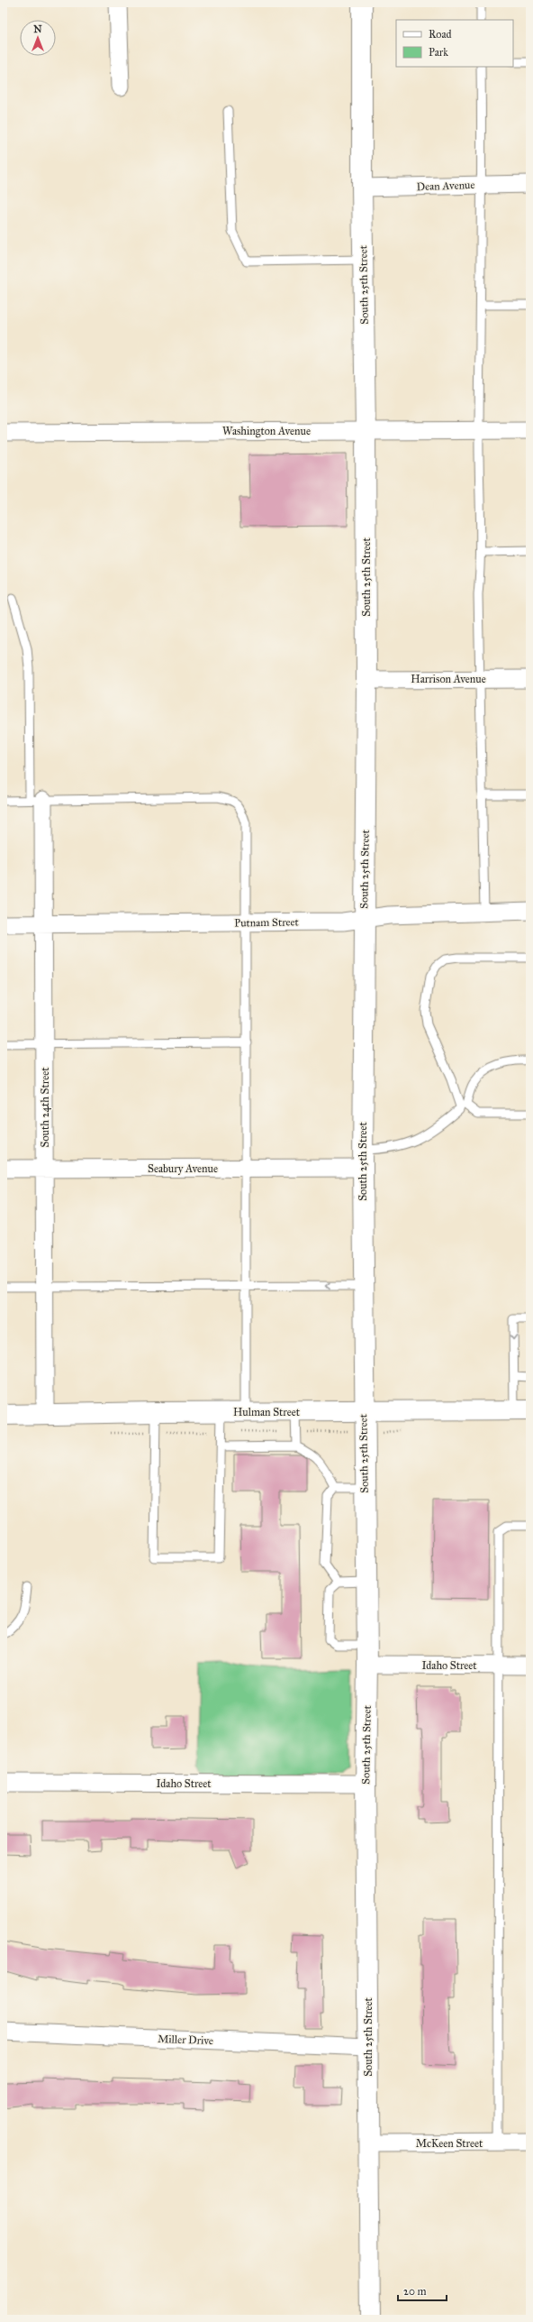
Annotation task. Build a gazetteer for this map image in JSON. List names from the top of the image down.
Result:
{
  "streets": {
    "main road": ["South 25th Street", "Hulman Street"],
    "street": [
      "Dean Avenue",
      "Washington Avenue",
      "Harrison Avenue",
      "Putnam Street",
      "South 24th Street",
      "Seabury Avenue",
      "Idaho Street",
      "Miller Drive",
      "McKeen Street"
    ]
  },
  "crossings": [
    ["Dean Avenue", "South 25th Street"],
    ["South 25th Street", "Washington Avenue"],
    ["South 25th Street", "Harrison Avenue"],
    ["South 25th Street", "Putnam Street"],
    ["South 25th Street", "Seabury Avenue"],
    ["South 25th Street", "Hulman Street"],
    ["South 25th Street", "Idaho Street"],
    ["South 25th Street", "Miller Drive"],
    ["South 25th Street", "McKeen Street"],
    ["Putnam Street", "South 24th Street"],
    ["South 24th Street", "Seabury Avenue"],
    ["South 24th Street", "Hulman Street"]
  ],
  "legend": ["Road", "Park"],
  "scale_bar": "20 m",
  "north": "top"
}
